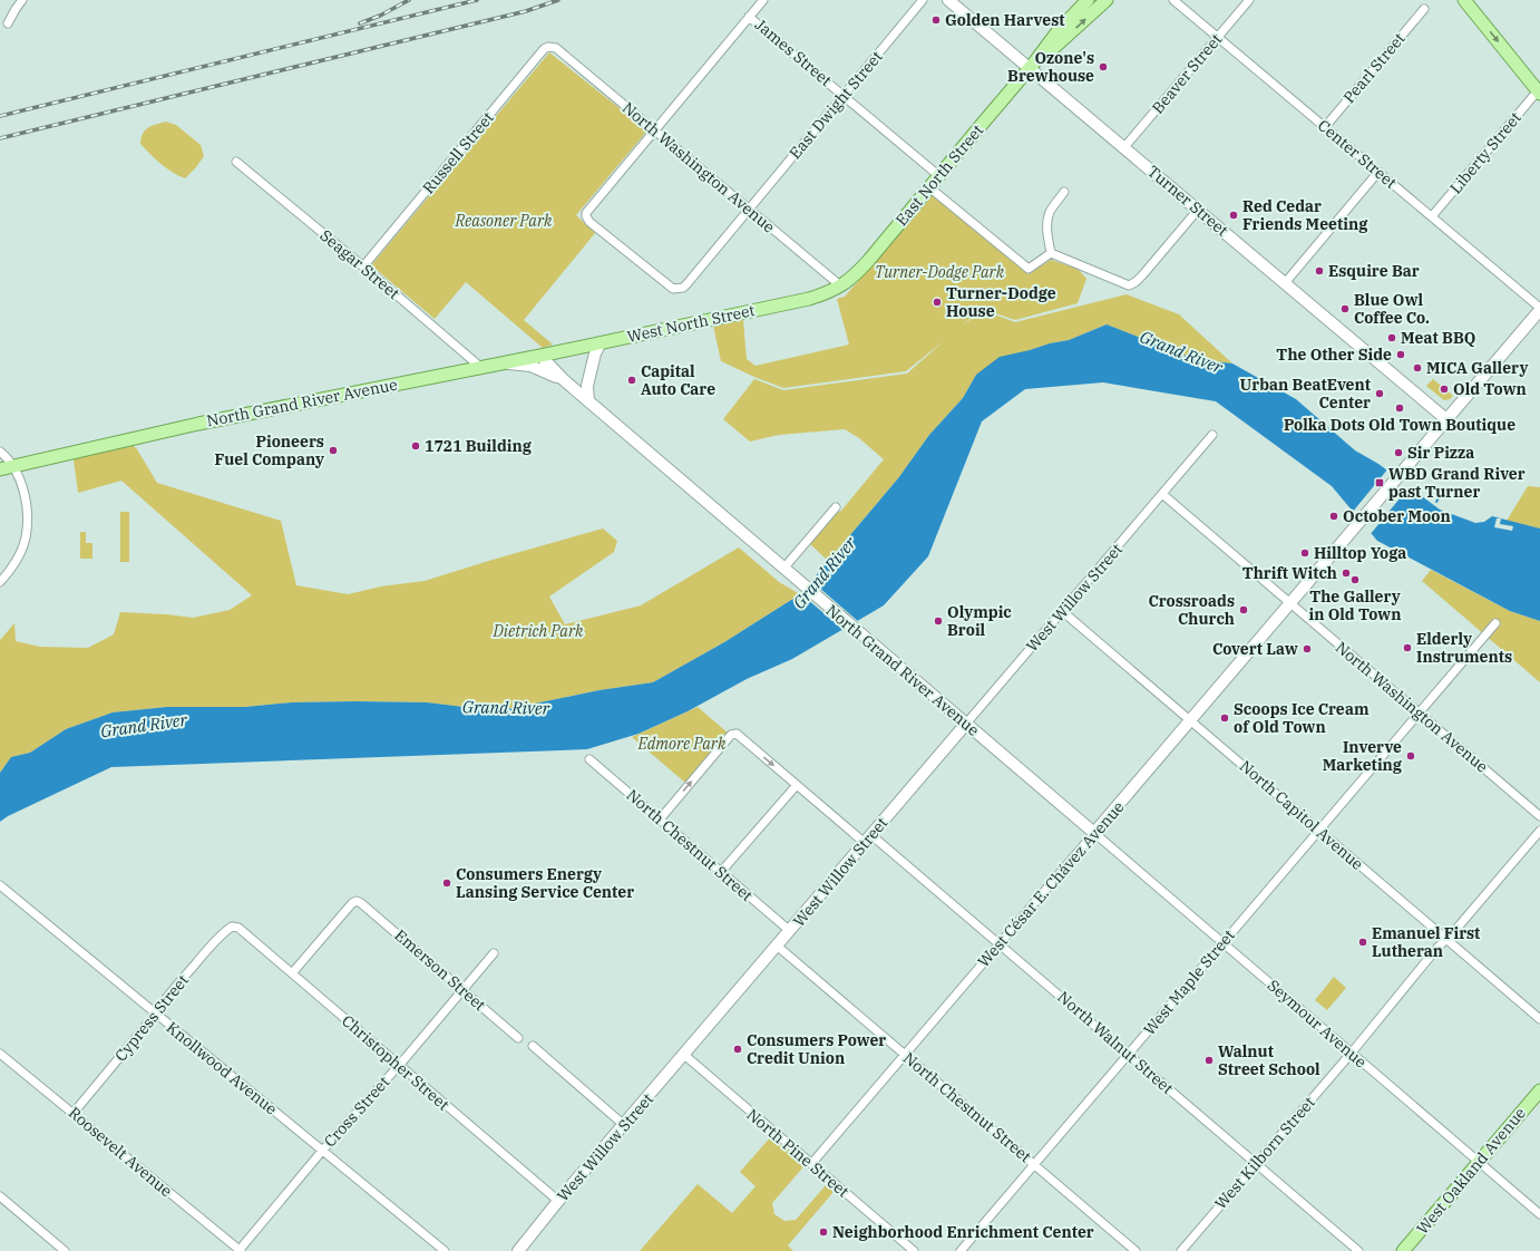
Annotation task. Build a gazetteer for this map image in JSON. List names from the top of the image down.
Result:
{
  "streets": {
    "main road": [
      "East North Street",
      "West North Street",
      "North Grand River Avenue",
      "West Oakland Avenue"
    ],
    "street": [
      "James Street",
      "Pearl Street",
      "Beaver Street",
      "East Dwight Street",
      "Russell Street",
      "Liberty Street",
      "Center Street",
      "North Washington Avenue",
      "Turner Street",
      "Seagar Street",
      "West Willow Street",
      "North Capitol Avenue",
      "North Chestnut Street",
      "West César E. Chávez Avenue",
      "Emerson Street",
      "West Maple Street",
      "Cypress Street",
      "Seymour Avenue",
      "North Walnut Street",
      "Christopher Street",
      "Knollwood Avenue",
      "Cross Street",
      "Roosevelt Avenue",
      "North Pine Street",
      "West Kilborn Street"
    ]
  },
  "crossings": [
    ["James Street", "East Dwight Street"],
    ["James Street", "East North Street"],
    ["Pearl Street", "Center Street"],
    ["Beaver Street", "Center Street"],
    ["Beaver Street", "Turner Street"],
    ["East Dwight Street", "North Washington Avenue"],
    ["Russell Street", "North Washington Avenue"],
    ["Russell Street", "Seagar Street"],
    ["Liberty Street", "Center Street"],
    ["Center Street", "West César E. Chávez Avenue"],
    ["North Washington Avenue", "East North Street"],
    ["North Washington Avenue", "West North Street"],
    ["North Washington Avenue", "West Willow Street"],
    ["North Washington Avenue", "West César E. Chávez Avenue"],
    ["North Washington Avenue", "West Maple Street"],
    ["East North Street", "Turner Street"],
    ["East North Street", "West North Street"],
    ["Turner Street", "West César E. Chávez Avenue"],
    ["Seagar Street", "North Grand River Avenue"],
    ["West North Street", "North Grand River Avenue"],
    ["North Grand River Avenue", "West Willow Street"],
    ["North Grand River Avenue", "West César E. Chávez Avenue"],
    ["North Grand River Avenue", "Seymour Avenue"],
    ["West Willow Street", "North Capitol Avenue"],
    ["West Willow Street", "North Chestnut Street"],
    ["West Willow Street", "North Walnut Street"],
    ["West Willow Street", "Christopher Street"],
    ["West Willow Street", "North Pine Street"],
    ["North Capitol Avenue", "West César E. Chávez Avenue"],
    ["North Capitol Avenue", "West Maple Street"],
    ["North Capitol Avenue", "West Kilborn Street"],
    ["North Chestnut Street", "West César E. Chávez Avenue"],
    ["North Chestnut Street", "West Maple Street"],
    ["North Chestnut Street", "North Walnut Street"],
    ["West César E. Chávez Avenue", "Seymour Avenue"],
    ["West César E. Chávez Avenue", "North Walnut Street"],
    ["West César E. Chávez Avenue", "North Pine Street"],
    ["Emerson Street", "Christopher Street"],
    ["Emerson Street", "Cross Street"],
    ["West Maple Street", "Seymour Avenue"],
    ["West Maple Street", "North Walnut Street"],
    ["Cypress Street", "Christopher Street"],
    ["Cypress Street", "Knollwood Avenue"],
    ["Cypress Street", "Roosevelt Avenue"],
    ["Seymour Avenue", "West Kilborn Street"],
    ["Seymour Avenue", "West Oakland Avenue"],
    ["North Walnut Street", "West Kilborn Street"],
    ["Christopher Street", "Cross Street"],
    ["Knollwood Avenue", "Cross Street"],
    ["Cross Street", "Roosevelt Avenue"]
  ],
  "water": ["Grand River"],
  "parks": [
    "Reasoner Park",
    "Turner-Dodge Park",
    "Dietrich Park",
    "Edmore Park"
  ],
  "places": {
    "other": [
      "Golden Harvest",
      "Ozone's Brewhouse",
      "Red Cedar Friends Meeting",
      "Esquire Bar",
      "Turner-Dodge House",
      "Blue Owl Coffee Co.",
      "Meat BBQ",
      "The Other Side",
      "MICA Gallery",
      "Capital Auto Care",
      "Old Town",
      "Urban BeatEvent Center",
      "Polka Dots Old Town Boutique",
      "1721 Building",
      "Pioneers Fuel Company",
      "Sir Pizza",
      "October Moon",
      "Hilltop Yoga",
      "Thrift Witch",
      "The Gallery in Old Town",
      "Crossroads Church",
      "Olympic Broil",
      "Elderly Instruments",
      "Covert Law",
      "Scoops Ice Cream of Old Town",
      "Inverve Marketing",
      "Consumers Energy Lansing Service Center",
      "Emanuel First Lutheran",
      "Consumers Power Credit Union",
      "Walnut Street School",
      "Neighborhood Enrichment Center"
    ],
    "transit": ["WBD Grand River past Turner"]
  }
}
